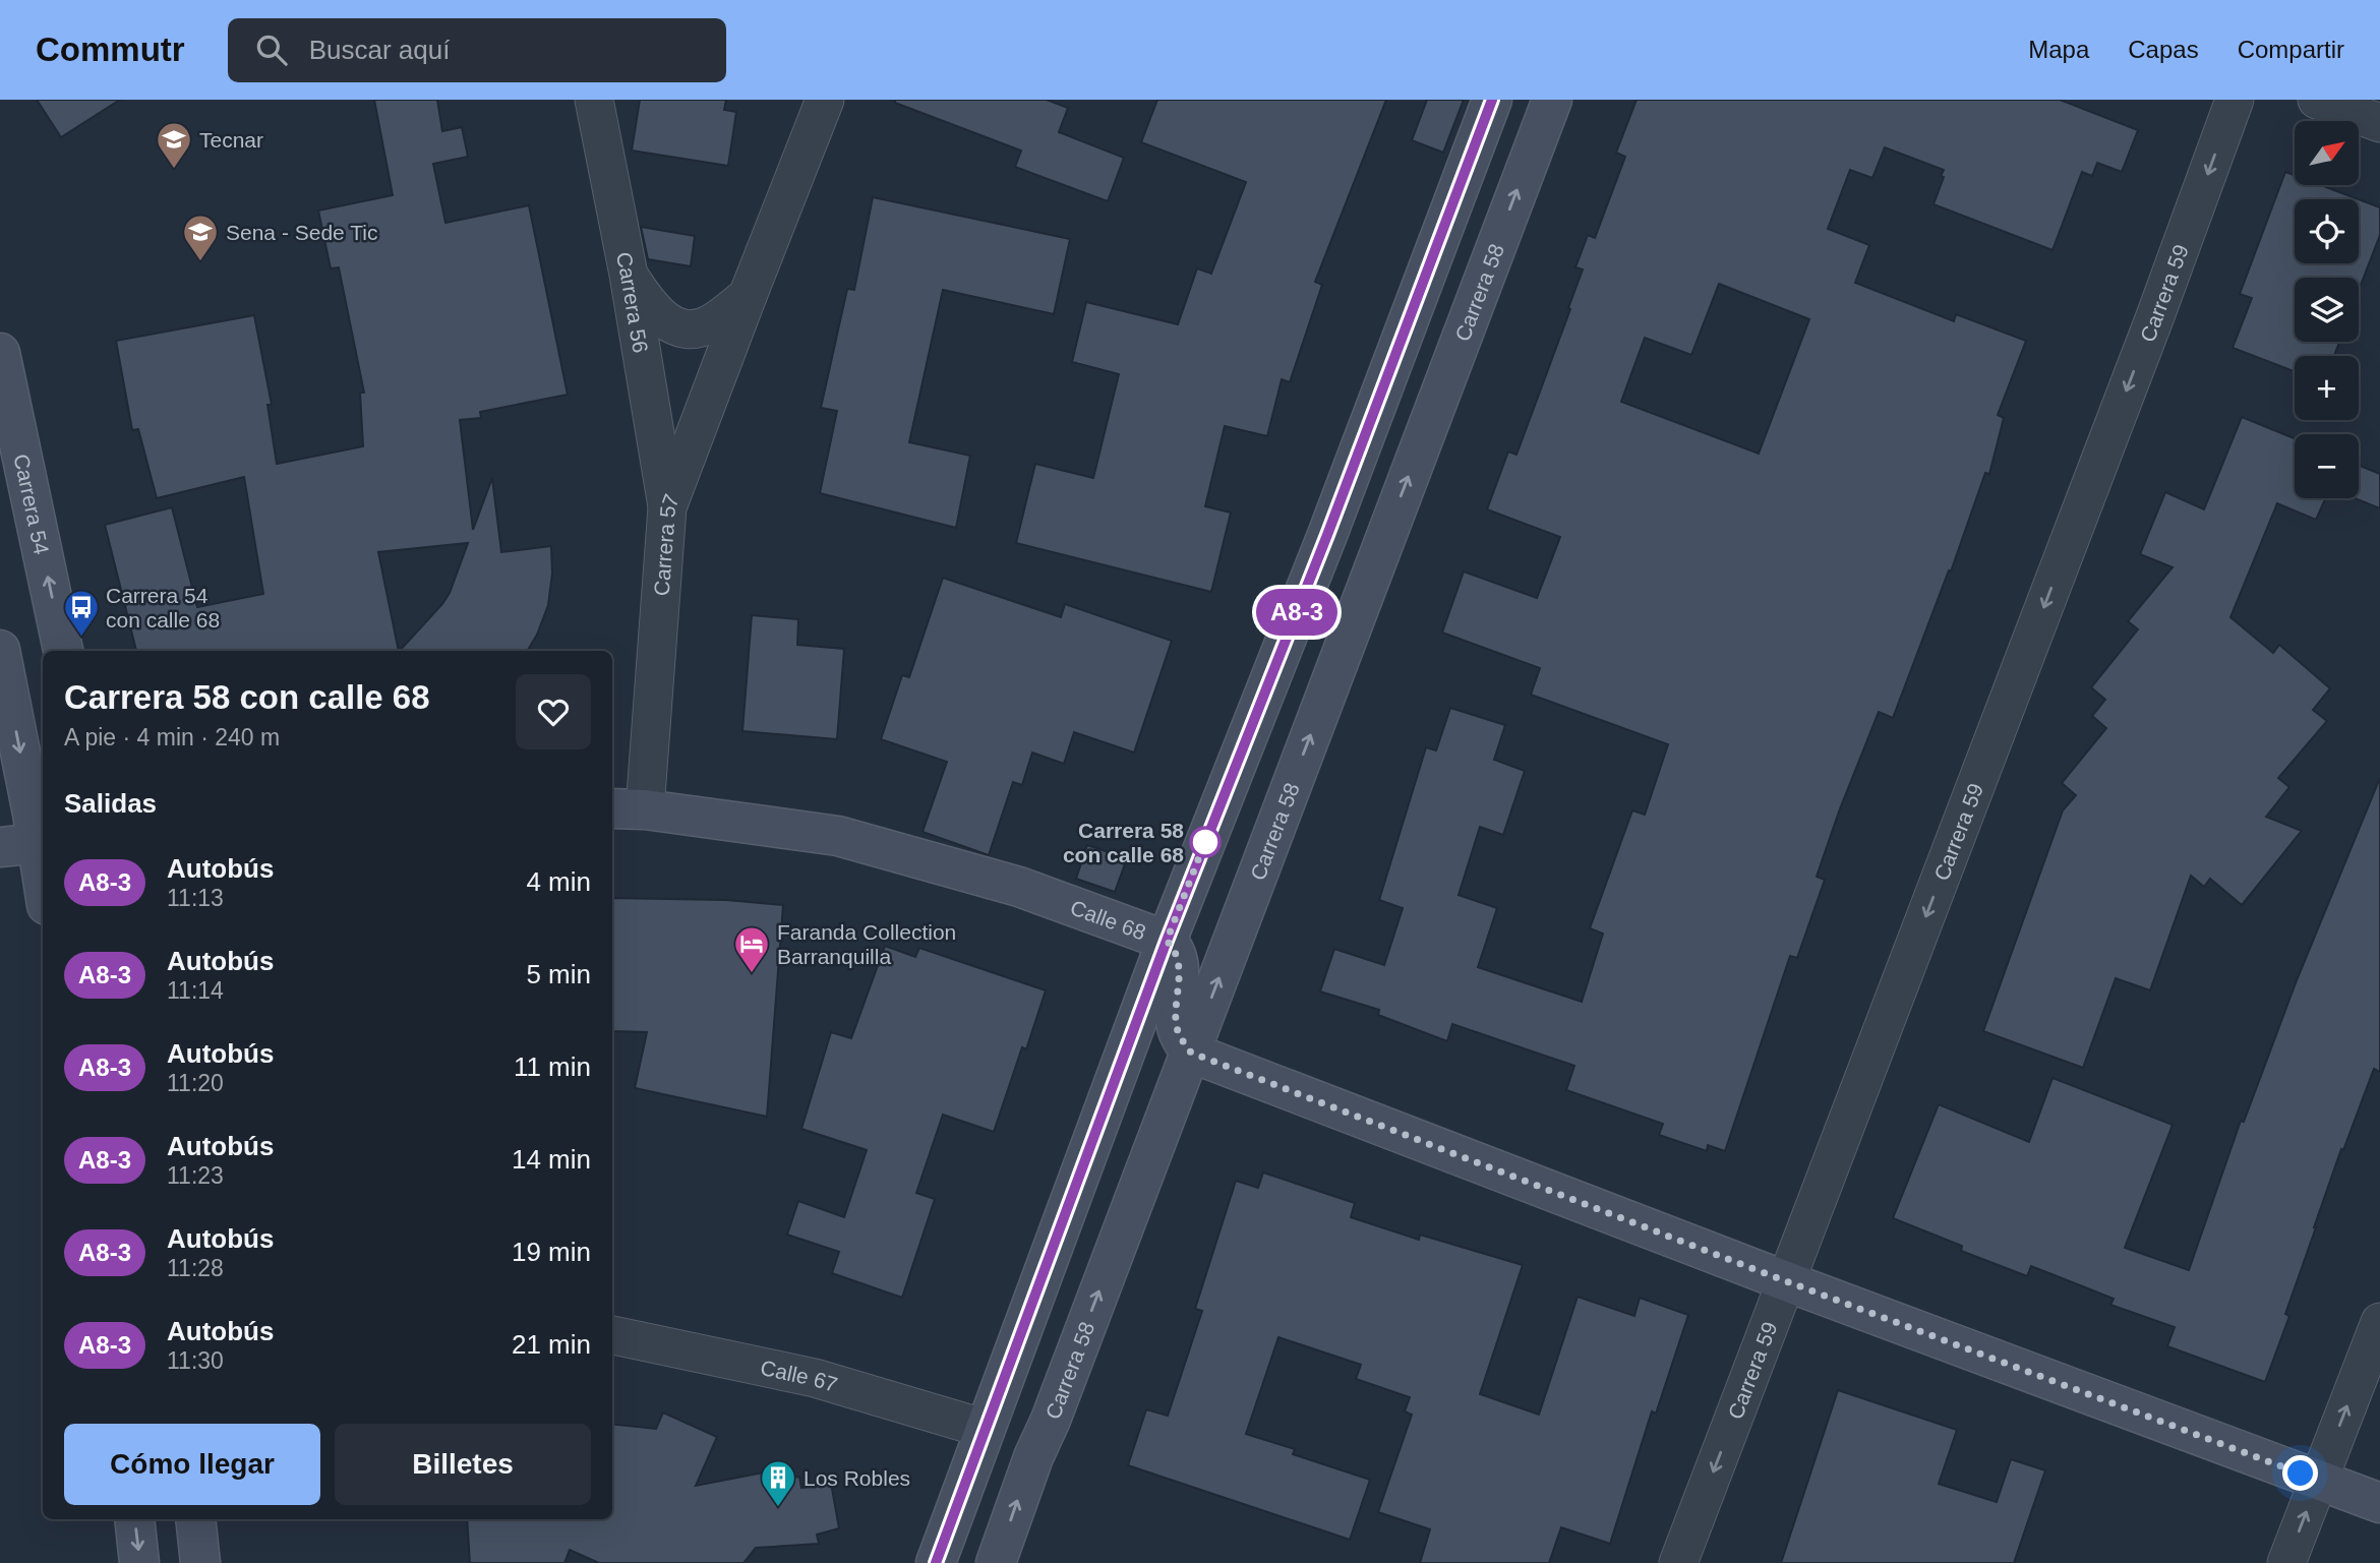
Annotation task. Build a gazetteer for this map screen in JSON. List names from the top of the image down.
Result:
{
  "streets": {
    "street": [
      "Carrera 58",
      "Carrera 59",
      "Carrera 56",
      "Carrera 54",
      "Carrera 57",
      "Calle 68",
      "Calle 67"
    ]
  },
  "crossings": [
    ["Carrera 58", "Calle 68"],
    ["Carrera 58", "Calle 67"],
    ["Carrera 56", "Carrera 57"],
    ["Carrera 57", "Calle 68"]
  ],
  "one_way": ["Carrera 59", "Carrera 54"],
  "places": {
    "school or university": ["Tecnar", "Sena - Sede Tic"],
    "bus stop": ["Carrera 54 con calle 68"],
    "other": ["Carrera 58 con calle 68"],
    "hotel": ["Faranda Collection Barranquilla"],
    "building": ["Los Robles"]
  },
  "lines": ["bus line A8-3"],
  "north": "top right",
  "page": {
    "header": "Commutr",
    "search": "Buscar aquí",
    "nav": ["Mapa", "Capas", "Compartir"],
    "on_map": "A8-3",
    "map_buttons": ["+", "−"],
    "heading": [
      ["Carrera 58 con calle 68", "A pie · 4 min · 240 m"],
      "Salidas"
    ],
    "list": [
      {
        "mark": "A8-3",
        "name": "Autobús",
        "note": "11:13",
        "value": "4 min"
      },
      {
        "mark": "A8-3",
        "name": "Autobús",
        "note": "11:14",
        "value": "5 min"
      },
      {
        "mark": "A8-3",
        "name": "Autobús",
        "note": "11:20",
        "value": "11 min"
      },
      {
        "mark": "A8-3",
        "name": "Autobús",
        "note": "11:23",
        "value": "14 min"
      },
      {
        "mark": "A8-3",
        "name": "Autobús",
        "note": "11:28",
        "value": "19 min"
      },
      {
        "mark": "A8-3",
        "name": "Autobús",
        "note": "11:30",
        "value": "21 min"
      }
    ],
    "buttons": ["Cómo llegar", "Billetes"]
  }
}
